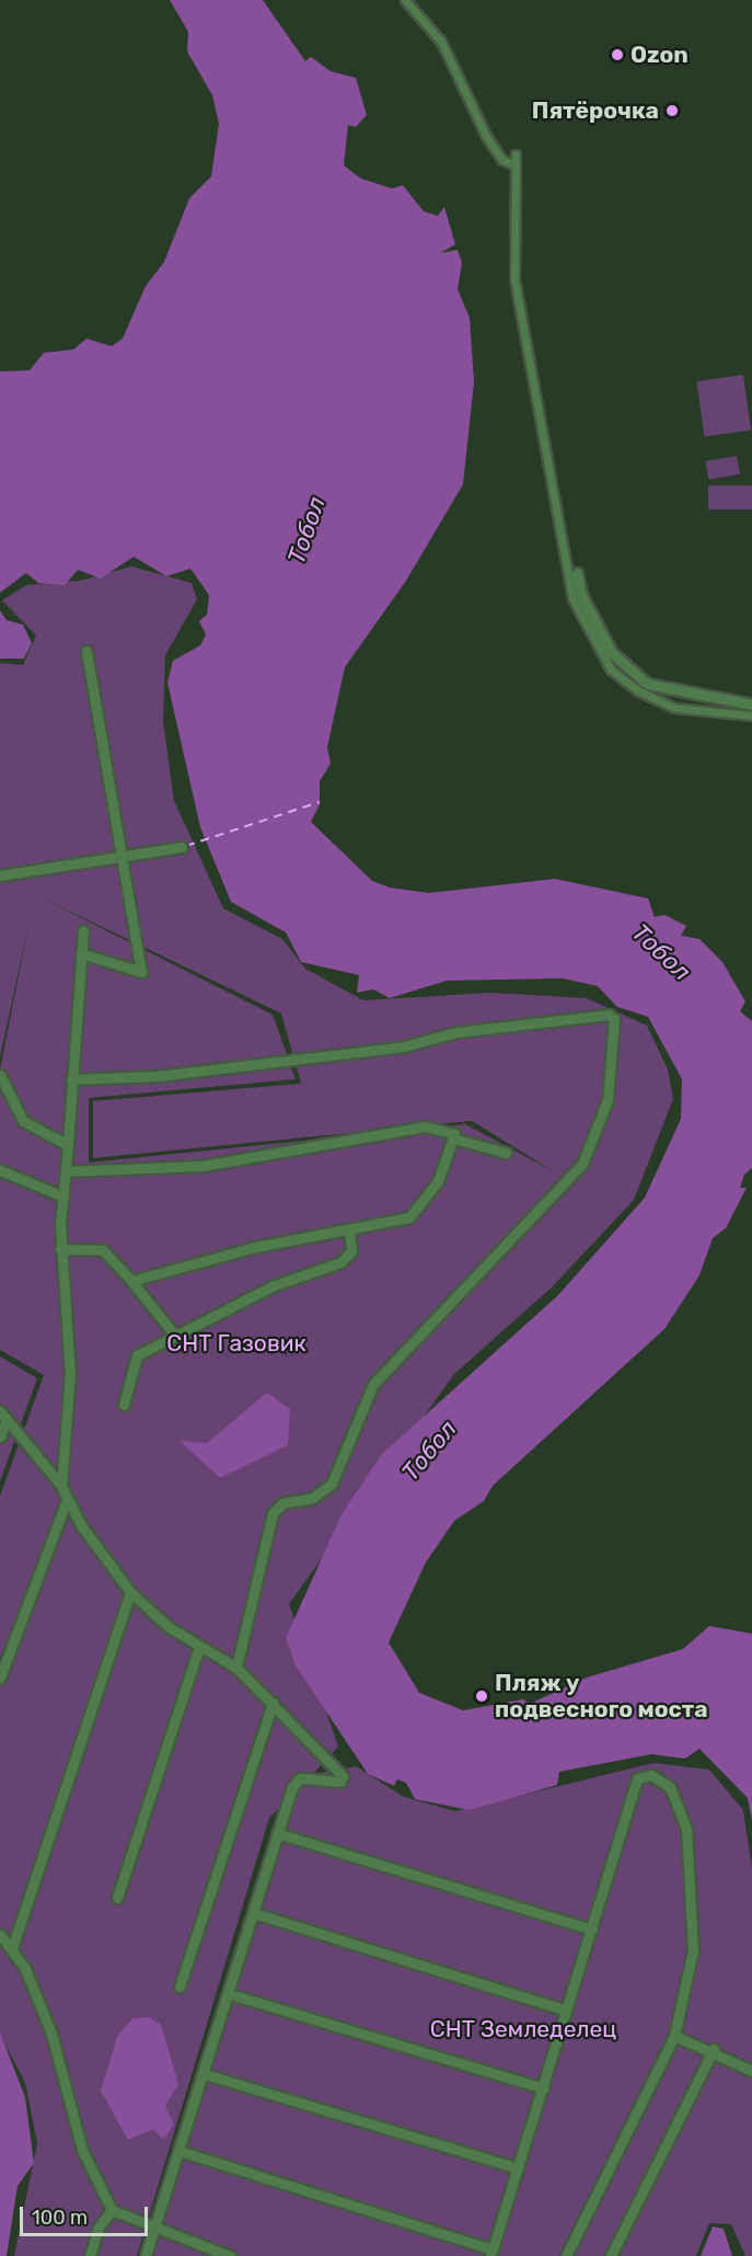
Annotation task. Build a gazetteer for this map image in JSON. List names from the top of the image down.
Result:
{
  "water": ["Тобол"],
  "parks": ["СНТ Газовик", "СНТ Земледелец"],
  "places": ["Ozon", "Пятёрочка", "Пляж у подвесного моста"],
  "scale_bar": "100 m"
}
